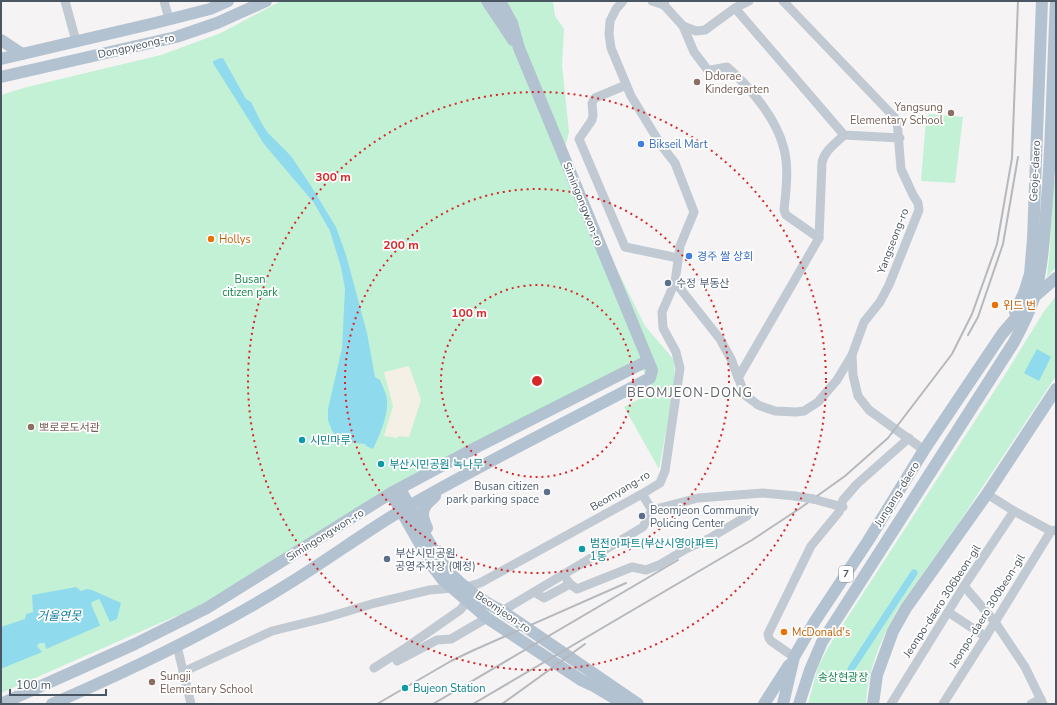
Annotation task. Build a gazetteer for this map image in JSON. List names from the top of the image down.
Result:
{
  "streets": {
    "main road": [
      "Dongpyeong-ro",
      "Geoje-daero",
      "Simingongwon-ro",
      "Jungang-daero",
      "7",
      "Beomjeon-ro"
    ],
    "street": [
      "Yangseong-ro",
      "Beomyang-ro",
      "Jeonpo-daero 306beon-gil",
      "Jeonpo-daero 300beon-gil"
    ]
  },
  "crossings": [
    ["Geoje-daero", "Jungang-daero"],
    ["Simingongwon-ro", "Beomjeon-ro"],
    ["Yangseong-ro", "Jungang-daero"],
    ["Beomyang-ro", "Beomjeon-ro"]
  ],
  "districts": ["BEOMJEON-DONG"],
  "water": ["거울연못"],
  "parks": ["Busan citizen park", "송상현광장"],
  "places": [
    "Ddorae Kindergarten",
    "Yangsung Elementary School",
    "Bikseil Mart",
    "Hollys",
    "경주 쌀 상회",
    "수정 부동산",
    "위드 번",
    "뽀로로도서관",
    "시민마루",
    "부산시민공원 녹나무",
    "Busan citizen park parking space",
    "Beomjeon Community Policing Center",
    "범전아파트(부산시영아파트) 1동",
    "부산시민공원 공영주차장 (예정)",
    "McDonald's",
    "Sungji Elementary School",
    "Bujeon Station"
  ],
  "scale_bar": "100 m",
  "rings": ["300 m", "200 m", "100 m"]
}
